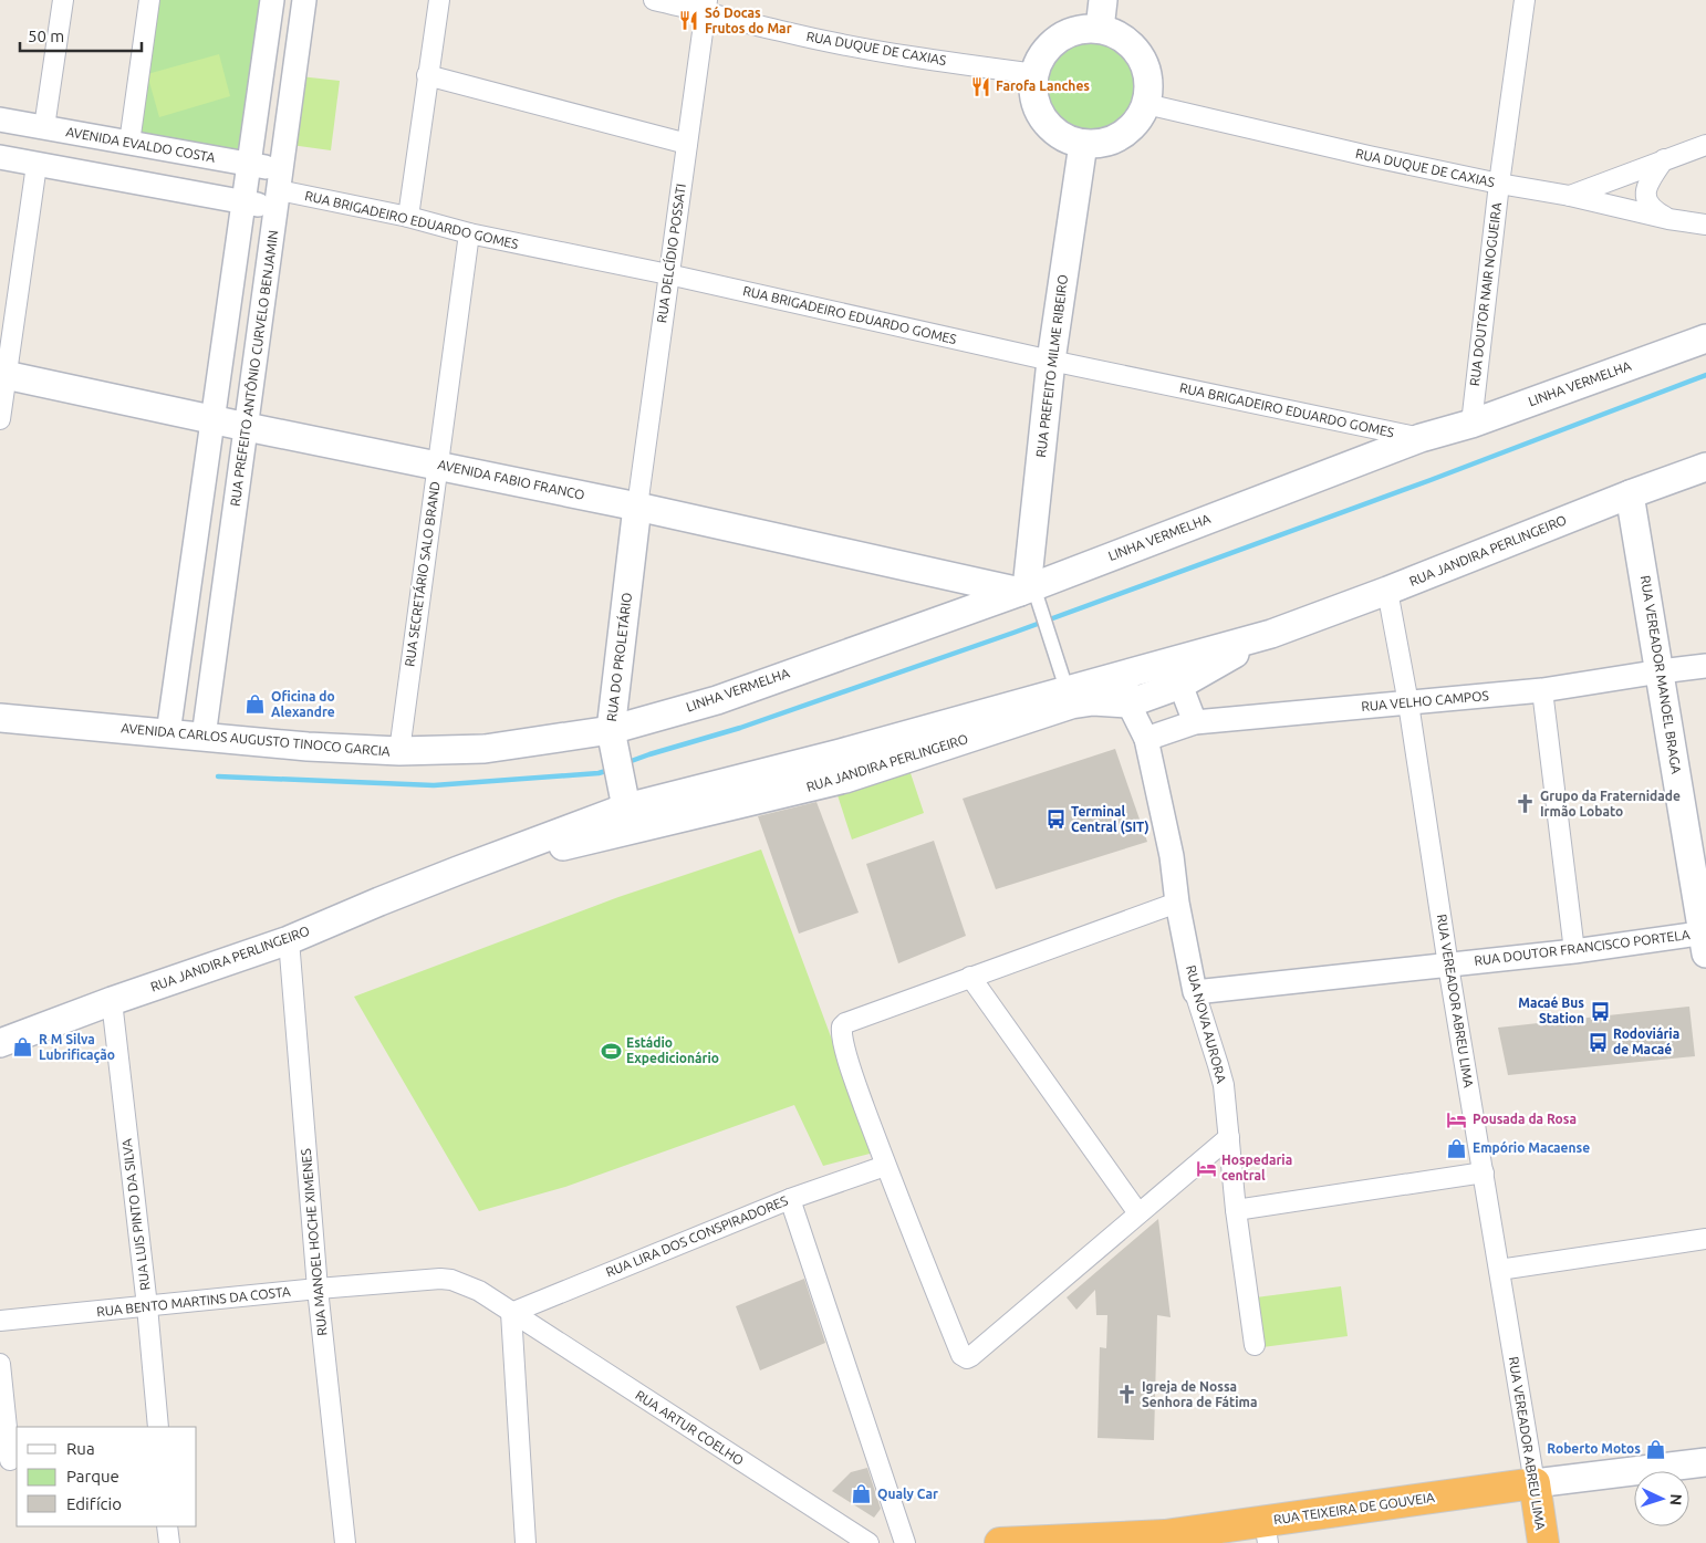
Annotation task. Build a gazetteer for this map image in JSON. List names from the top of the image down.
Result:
{
  "streets": {
    "highway": ["RUA VEREADOR ABREU LIMA", "RUA TEIXEIRA DE GOUVEIA"],
    "main road": [
      "RUA PREFEITO MILME RIBEIRO",
      "LINHA VERMELHA",
      "AVENIDA FABIO FRANCO",
      "RUA JANDIRA PERLINGEIRO",
      "RUA DO PROLETÁRIO",
      "RUA VEREADOR MANOEL BRAGA",
      "AVENIDA CARLOS AUGUSTO TINOCO GARCIA"
    ],
    "street": [
      "RUA DUQUE DE CAXIAS",
      "AVENIDA EVALDO COSTA",
      "RUA BRIGADEIRO EDUARDO GOMES",
      "RUA DELCÍDIO POSSATI",
      "RUA DOUTOR NAIR NOGUEIRA",
      "RUA PREFEITO ANTÔNIO CURVELO BENJAMIN",
      "RUA SECRETÁRIO SALO BRAND",
      "RUA VELHO CAMPOS",
      "RUA DOUTOR FRANCISCO PORTELA",
      "RUA NOVA AURORA",
      "RUA LUIS PINTO DA SILVA",
      "RUA LIRA DOS CONSPIRADORES",
      "RUA MANOEL HOCHE XIMENES",
      "RUA BENTO MARTINS DA COSTA",
      "RUA ARTUR COELHO"
    ]
  },
  "crossings": [
    ["RUA DUQUE DE CAXIAS", "RUA DELCÍDIO POSSATI"],
    ["RUA DUQUE DE CAXIAS", "RUA DOUTOR NAIR NOGUEIRA"],
    ["RUA DUQUE DE CAXIAS", "RUA PREFEITO MILME RIBEIRO"],
    ["AVENIDA EVALDO COSTA", "RUA BRIGADEIRO EDUARDO GOMES"],
    ["AVENIDA EVALDO COSTA", "RUA PREFEITO ANTÔNIO CURVELO BENJAMIN"],
    ["RUA BRIGADEIRO EDUARDO GOMES", "RUA DELCÍDIO POSSATI"],
    ["RUA BRIGADEIRO EDUARDO GOMES", "RUA PREFEITO MILME RIBEIRO"],
    ["RUA BRIGADEIRO EDUARDO GOMES", "RUA PREFEITO ANTÔNIO CURVELO BENJAMIN"],
    ["RUA BRIGADEIRO EDUARDO GOMES", "LINHA VERMELHA"],
    ["RUA BRIGADEIRO EDUARDO GOMES", "RUA SECRETÁRIO SALO BRAND"],
    ["RUA DELCÍDIO POSSATI", "AVENIDA FABIO FRANCO"],
    ["RUA DELCÍDIO POSSATI", "RUA DO PROLETÁRIO"],
    ["RUA DOUTOR NAIR NOGUEIRA", "LINHA VERMELHA"],
    ["RUA PREFEITO MILME RIBEIRO", "LINHA VERMELHA"],
    ["RUA PREFEITO MILME RIBEIRO", "AVENIDA FABIO FRANCO"],
    ["RUA PREFEITO ANTÔNIO CURVELO BENJAMIN", "AVENIDA FABIO FRANCO"],
    ["RUA PREFEITO ANTÔNIO CURVELO BENJAMIN", "AVENIDA CARLOS AUGUSTO TINOCO GARCIA"],
    ["LINHA VERMELHA", "AVENIDA FABIO FRANCO"],
    ["LINHA VERMELHA", "RUA DO PROLETÁRIO"],
    ["LINHA VERMELHA", "AVENIDA CARLOS AUGUSTO TINOCO GARCIA"],
    ["AVENIDA FABIO FRANCO", "RUA SECRETÁRIO SALO BRAND"],
    ["AVENIDA FABIO FRANCO", "RUA DO PROLETÁRIO"],
    ["RUA JANDIRA PERLINGEIRO", "RUA DO PROLETÁRIO"],
    ["RUA JANDIRA PERLINGEIRO", "RUA VEREADOR MANOEL BRAGA"],
    ["RUA JANDIRA PERLINGEIRO", "RUA VEREADOR ABREU LIMA"],
    ["RUA JANDIRA PERLINGEIRO", "RUA NOVA AURORA"],
    ["RUA JANDIRA PERLINGEIRO", "RUA LUIS PINTO DA SILVA"],
    ["RUA JANDIRA PERLINGEIRO", "RUA MANOEL HOCHE XIMENES"],
    ["RUA SECRETÁRIO SALO BRAND", "AVENIDA CARLOS AUGUSTO TINOCO GARCIA"],
    ["RUA DO PROLETÁRIO", "AVENIDA CARLOS AUGUSTO TINOCO GARCIA"],
    ["RUA VEREADOR MANOEL BRAGA", "RUA VELHO CAMPOS"],
    ["RUA VEREADOR MANOEL BRAGA", "RUA DOUTOR FRANCISCO PORTELA"],
    ["RUA VELHO CAMPOS", "RUA VEREADOR ABREU LIMA"],
    ["RUA VELHO CAMPOS", "RUA NOVA AURORA"],
    ["RUA DOUTOR FRANCISCO PORTELA", "RUA VEREADOR ABREU LIMA"],
    ["RUA DOUTOR FRANCISCO PORTELA", "RUA NOVA AURORA"],
    ["RUA VEREADOR ABREU LIMA", "RUA TEIXEIRA DE GOUVEIA"],
    ["RUA LUIS PINTO DA SILVA", "RUA BENTO MARTINS DA COSTA"],
    ["RUA LIRA DOS CONSPIRADORES", "RUA BENTO MARTINS DA COSTA"],
    ["RUA LIRA DOS CONSPIRADORES", "RUA ARTUR COELHO"],
    ["RUA MANOEL HOCHE XIMENES", "RUA BENTO MARTINS DA COSTA"],
    ["RUA BENTO MARTINS DA COSTA", "RUA ARTUR COELHO"]
  ],
  "places": {
    "restaurant": ["Só Docas Frutos do Mar", "Farofa Lanches"],
    "shop": [
      "Oficina do Alexandre",
      "R M Silva Lubrificação",
      "Empório Macaense",
      "Roberto Motos",
      "Qualy Car"
    ],
    "church": ["Grupo da Fraternidade Irmão Lobato", "Igreja de Nossa Senhora de Fátima"],
    "bus stop": ["Terminal Central (SIT)", "Macaé Bus Station", "Rodoviária de Macaé"],
    "sports": ["Estádio Expedicionário"],
    "hotel": ["Pousada da Rosa", "Hospedaria central"]
  },
  "legend": ["Rua", "Parque", "Edifício"],
  "scale_bar": "50 m",
  "north": "right"
}
